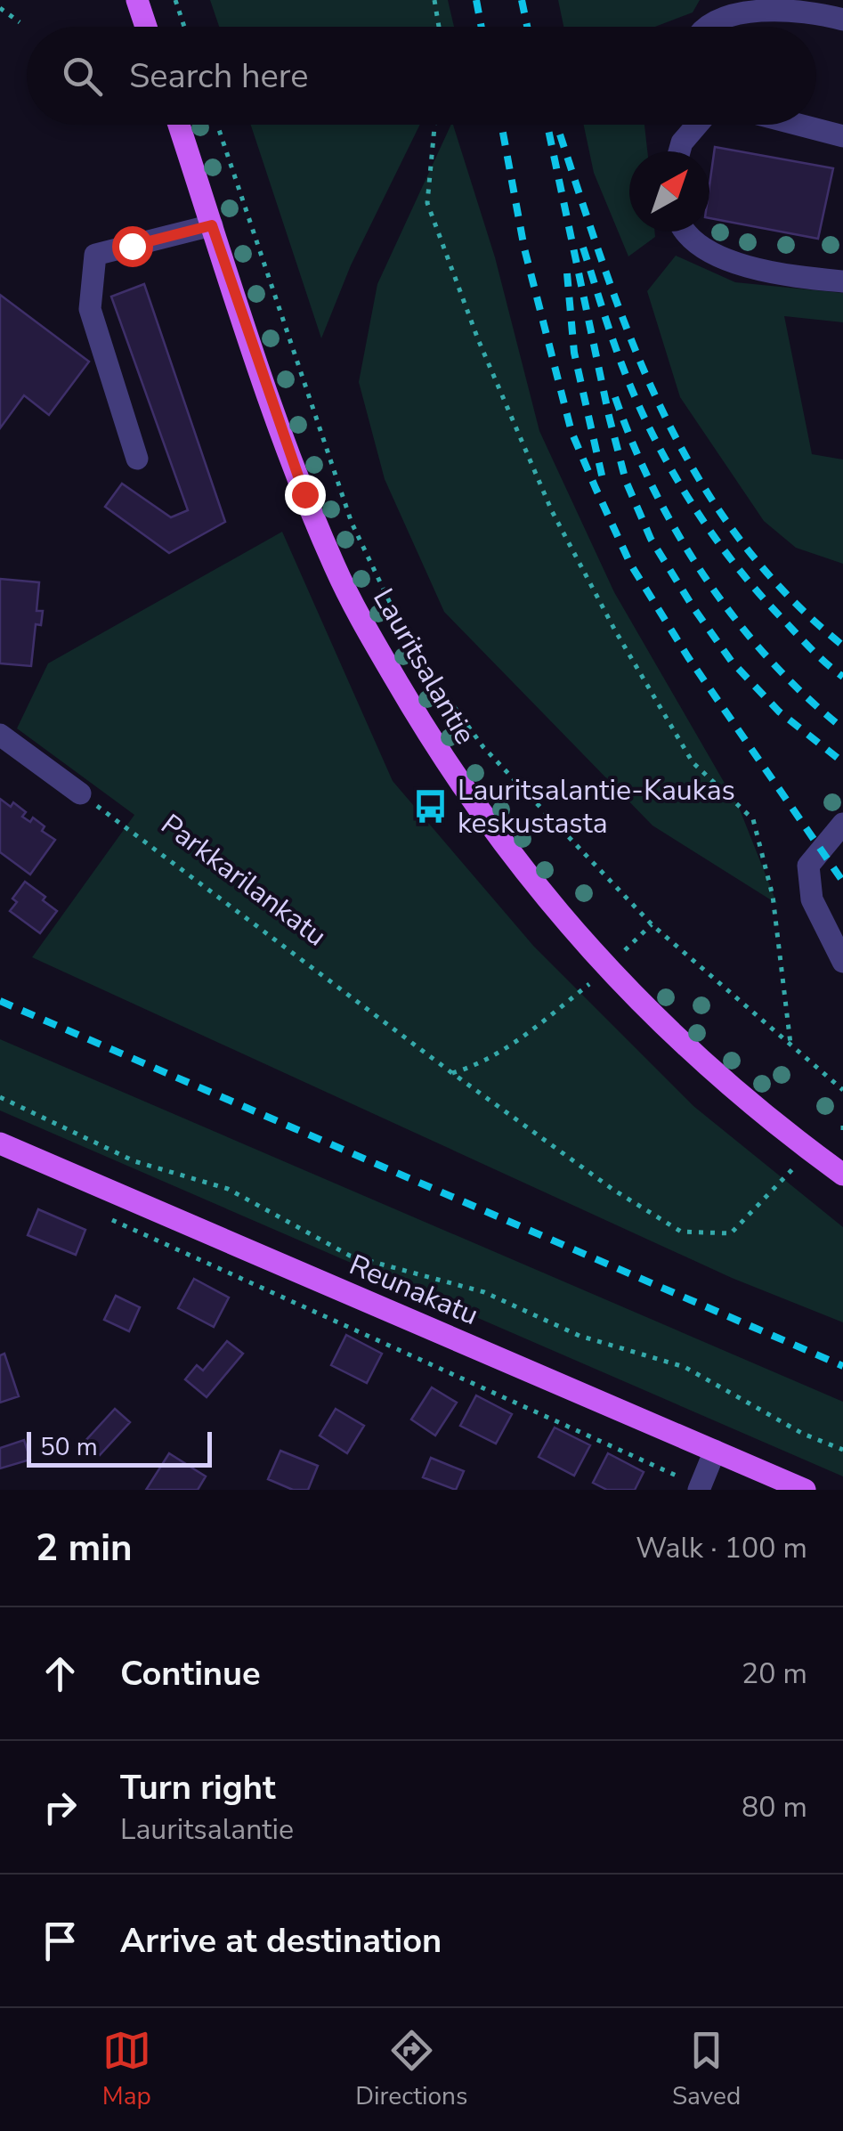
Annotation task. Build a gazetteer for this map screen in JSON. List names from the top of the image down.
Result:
{
  "streets": {
    "main road": ["Lauritsalantie", "Reunakatu"],
    "path": ["Parkkarilankatu"]
  },
  "places": {
    "bus stop": ["Lauritsalantie-Kaukas keskustasta"]
  },
  "scale_bar": "50 m",
  "north": "top right",
  "page": {
    "search": "Search here",
    "scale": "50 m",
    "heading": ["2 min", "Walk · 100 m"],
    "list": [
      ["Continue", "20 m"],
      ["Turn right", "Lauritsalantie", "80 m"],
      "Arrive at destination"
    ],
    "nav": ["Map", "Directions", "Saved"]
  }
}
